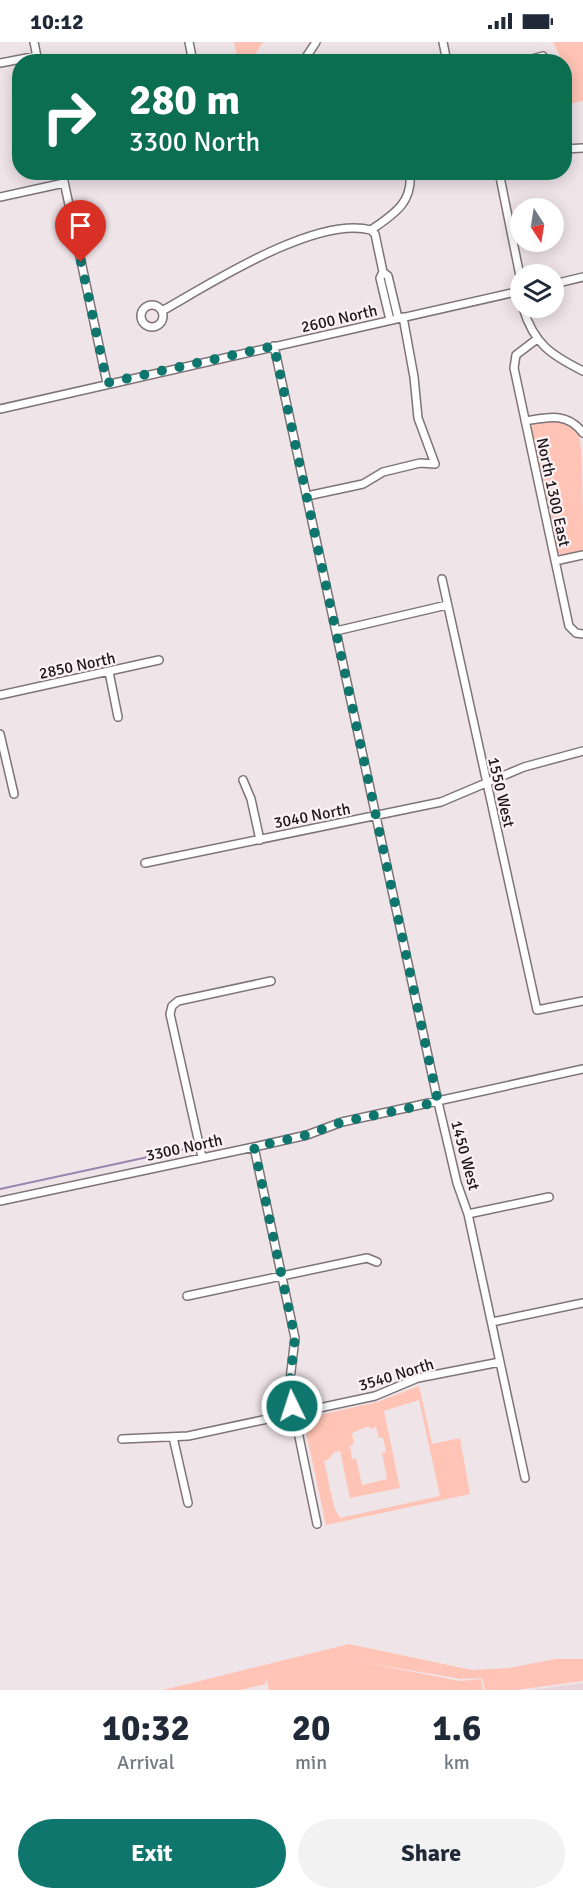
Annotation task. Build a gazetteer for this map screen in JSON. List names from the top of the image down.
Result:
{
  "streets": {
    "street": [
      "2600 North",
      "North 1300 East",
      "2850 North",
      "1550 West",
      "3040 North",
      "3300 North",
      "1450 West",
      "3540 North"
    ]
  },
  "crossings": [
    ["2600 North", "1450 West"],
    ["1550 West", "3040 North"],
    ["3040 North", "1450 West"],
    ["3300 North", "1450 West"],
    ["1450 West", "3540 North"]
  ],
  "north": "bottom",
  "page": {
    "status": "10:12",
    "turn": ["280 m", "3300 North"],
    "eta": [
      "10:32",
      "Arrival",
      "20",
      "min",
      "1.6",
      "km"
    ],
    "buttons": ["Exit", "Share"]
  }
}
